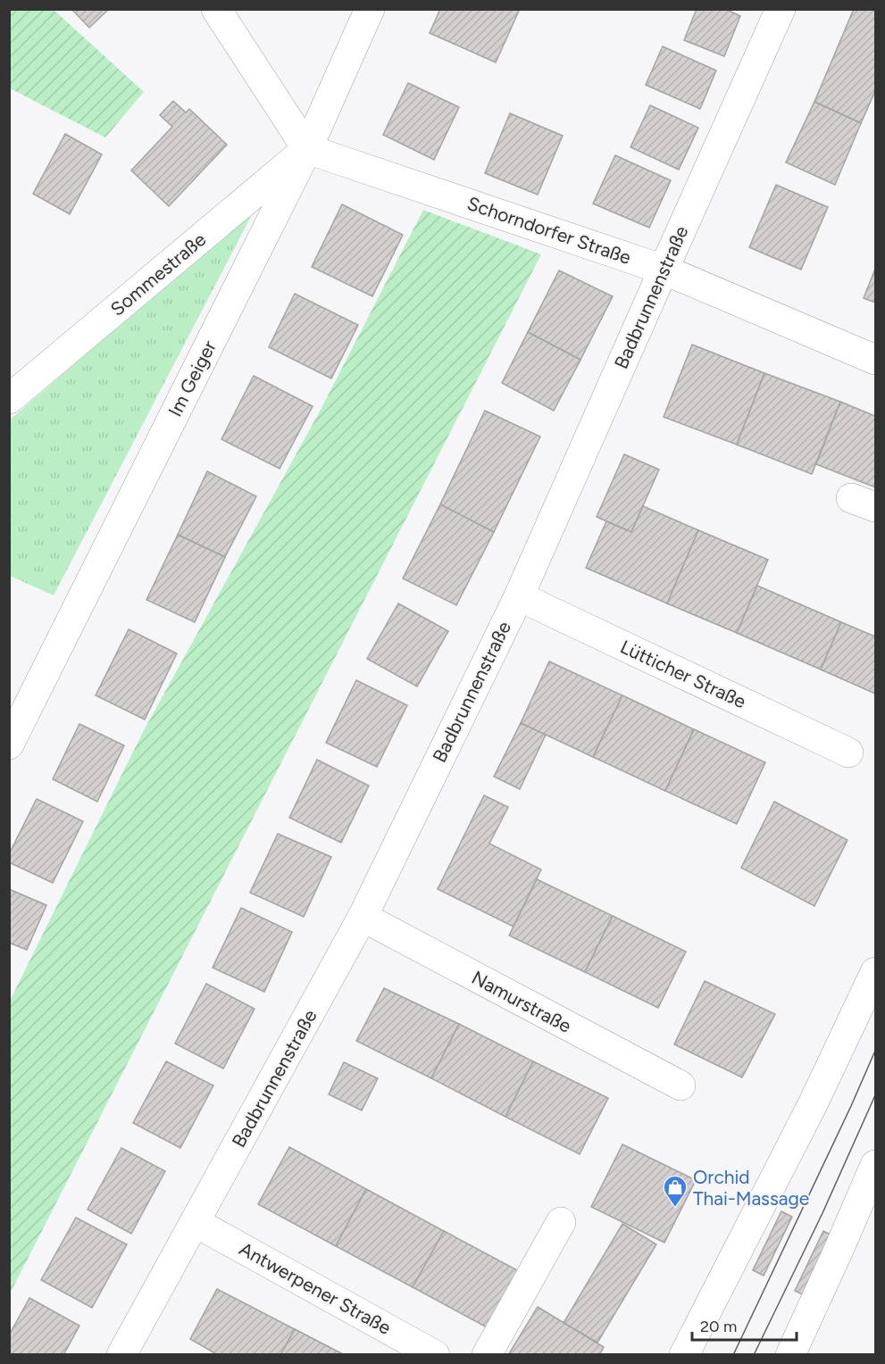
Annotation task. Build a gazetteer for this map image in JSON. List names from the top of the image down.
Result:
{
  "streets": {
    "street": [
      "Schorndorfer Straße",
      "Sommestraße",
      "Badbrunnenstraße",
      "Im Geiger",
      "Lütticher Straße",
      "Namurstraße",
      "Antwerpener Straße"
    ]
  },
  "crossings": [
    ["Schorndorfer Straße", "Sommestraße"],
    ["Schorndorfer Straße", "Badbrunnenstraße"],
    ["Schorndorfer Straße", "Im Geiger"],
    ["Sommestraße", "Im Geiger"],
    ["Badbrunnenstraße", "Lütticher Straße"],
    ["Badbrunnenstraße", "Namurstraße"],
    ["Badbrunnenstraße", "Antwerpener Straße"]
  ],
  "places": {
    "shop": ["Orchid Thai-Massage"]
  },
  "scale_bar": "20 m"
}
